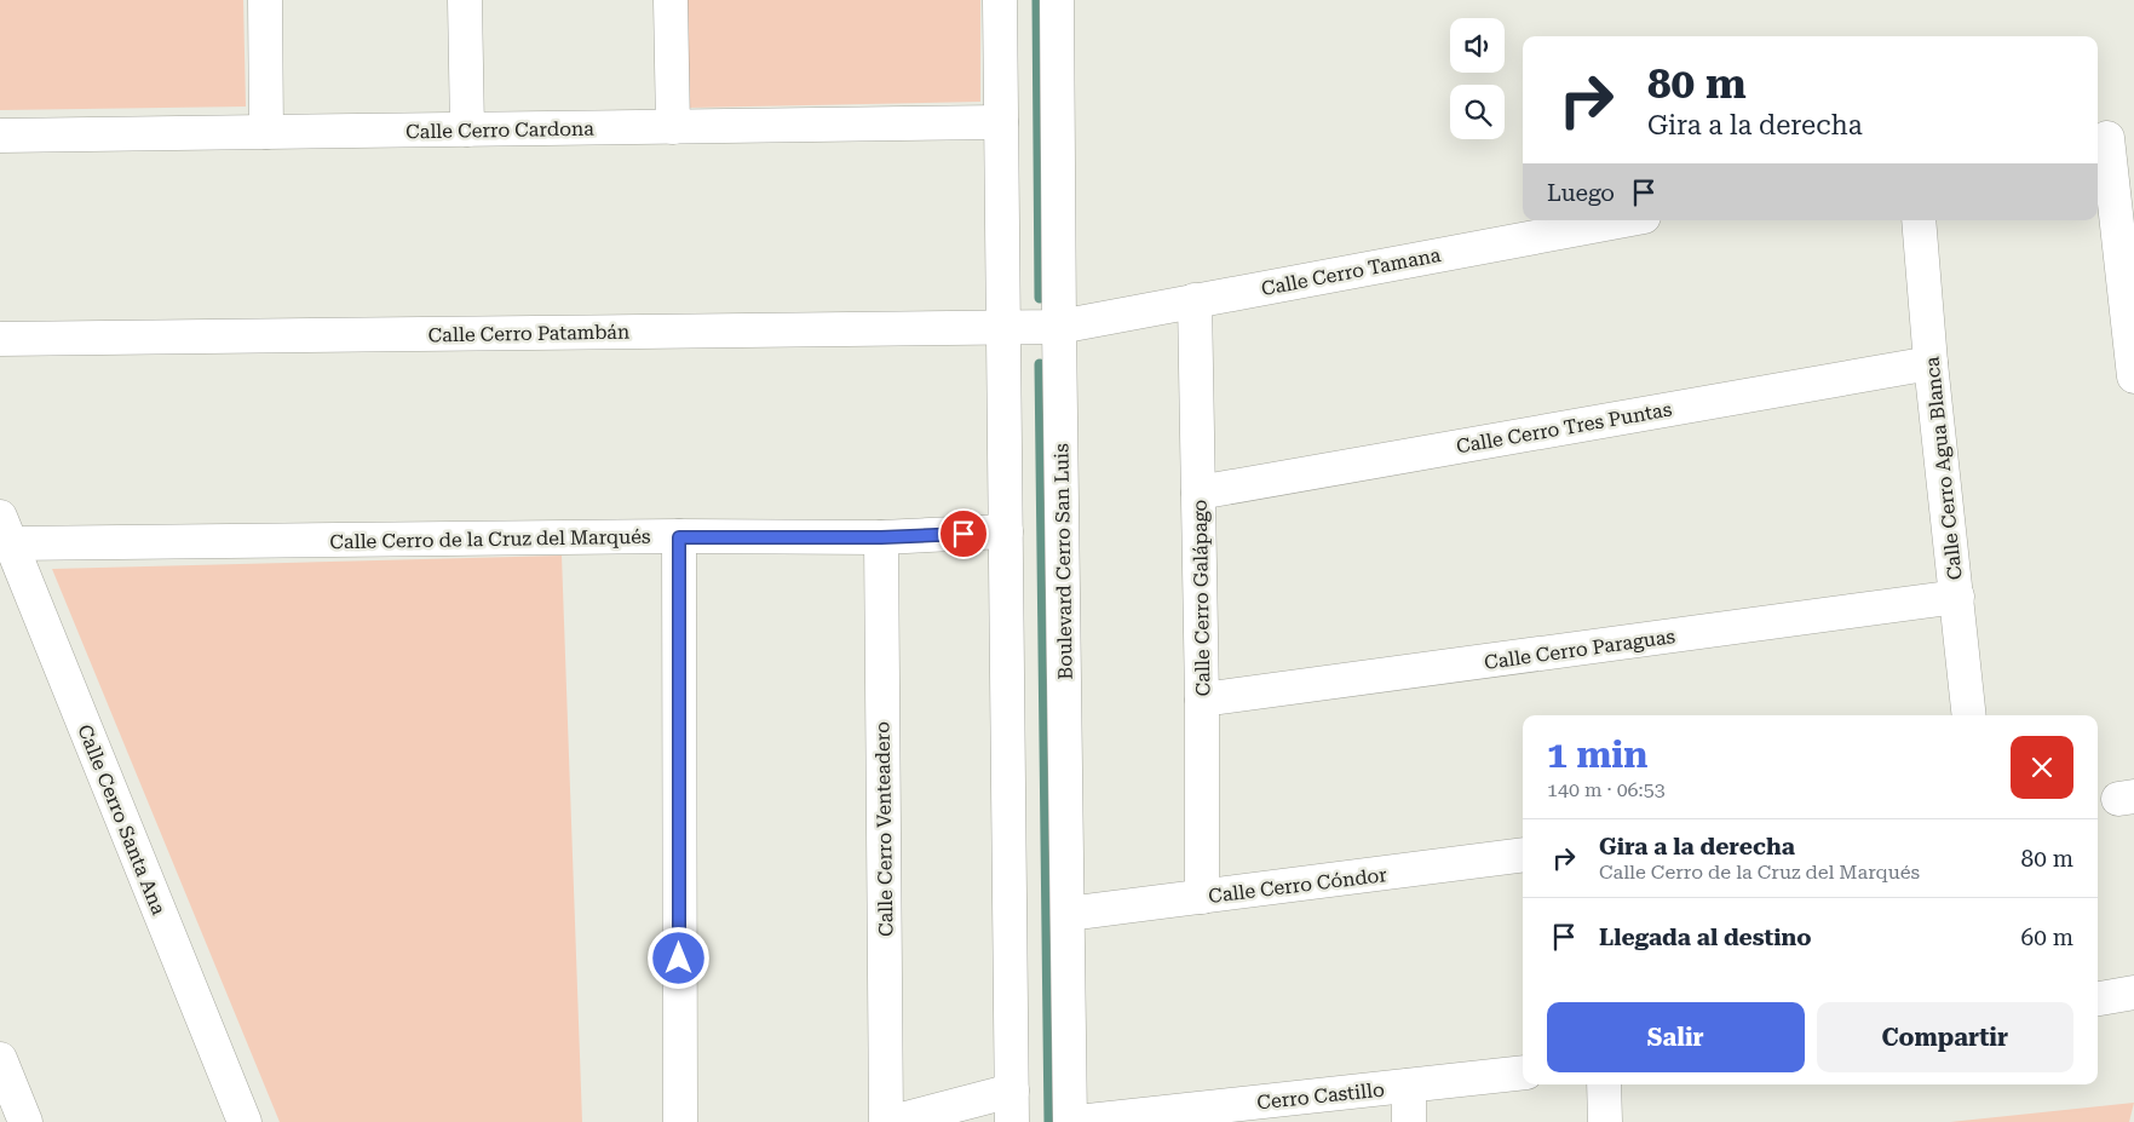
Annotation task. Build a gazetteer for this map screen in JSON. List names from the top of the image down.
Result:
{
  "streets": {
    "street": [
      "Calle Cerro Cardona",
      "Calle Cerro Tamana",
      "Calle Cerro Patambán",
      "Calle Cerro Tres Puntas",
      "Calle Cerro Agua Blanca",
      "Calle Cerro de la Cruz del Marqués",
      "Boulevard Cerro San Luis",
      "Calle Cerro Galápago",
      "Calle Cerro Paraguas",
      "Calle Cerro Santa Ana",
      "Calle Cerro Venteadero",
      "Calle Cerro Cóndor",
      "Cerro Castillo"
    ]
  },
  "crossings": [
    ["Calle Cerro Tamana", "Calle Cerro Patambán"],
    ["Calle Cerro Tamana", "Boulevard Cerro San Luis"],
    ["Calle Cerro Tamana", "Calle Cerro Galápago"],
    ["Calle Cerro Patambán", "Boulevard Cerro San Luis"],
    ["Calle Cerro Tres Puntas", "Calle Cerro Agua Blanca"],
    ["Calle Cerro Tres Puntas", "Calle Cerro Galápago"],
    ["Calle Cerro Agua Blanca", "Calle Cerro Paraguas"],
    ["Calle Cerro de la Cruz del Marqués", "Calle Cerro Santa Ana"],
    ["Calle Cerro de la Cruz del Marqués", "Calle Cerro Venteadero"],
    ["Boulevard Cerro San Luis", "Calle Cerro Cóndor"],
    ["Calle Cerro Galápago", "Calle Cerro Paraguas"],
    ["Calle Cerro Galápago", "Calle Cerro Cóndor"]
  ],
  "page": {
    "turn": ["80 m", "Gira a la derecha"],
    "then": "Luego",
    "heading": ["1 min", "140 m · 06:53"],
    "list": [
      {
        "name": "Gira a la derecha",
        "note": "Calle Cerro de la Cruz del Marqués",
        "value": "80 m"
      },
      {
        "name": "Llegada al destino",
        "value": "60 m"
      }
    ],
    "buttons": ["Salir", "Compartir"]
  }
}
